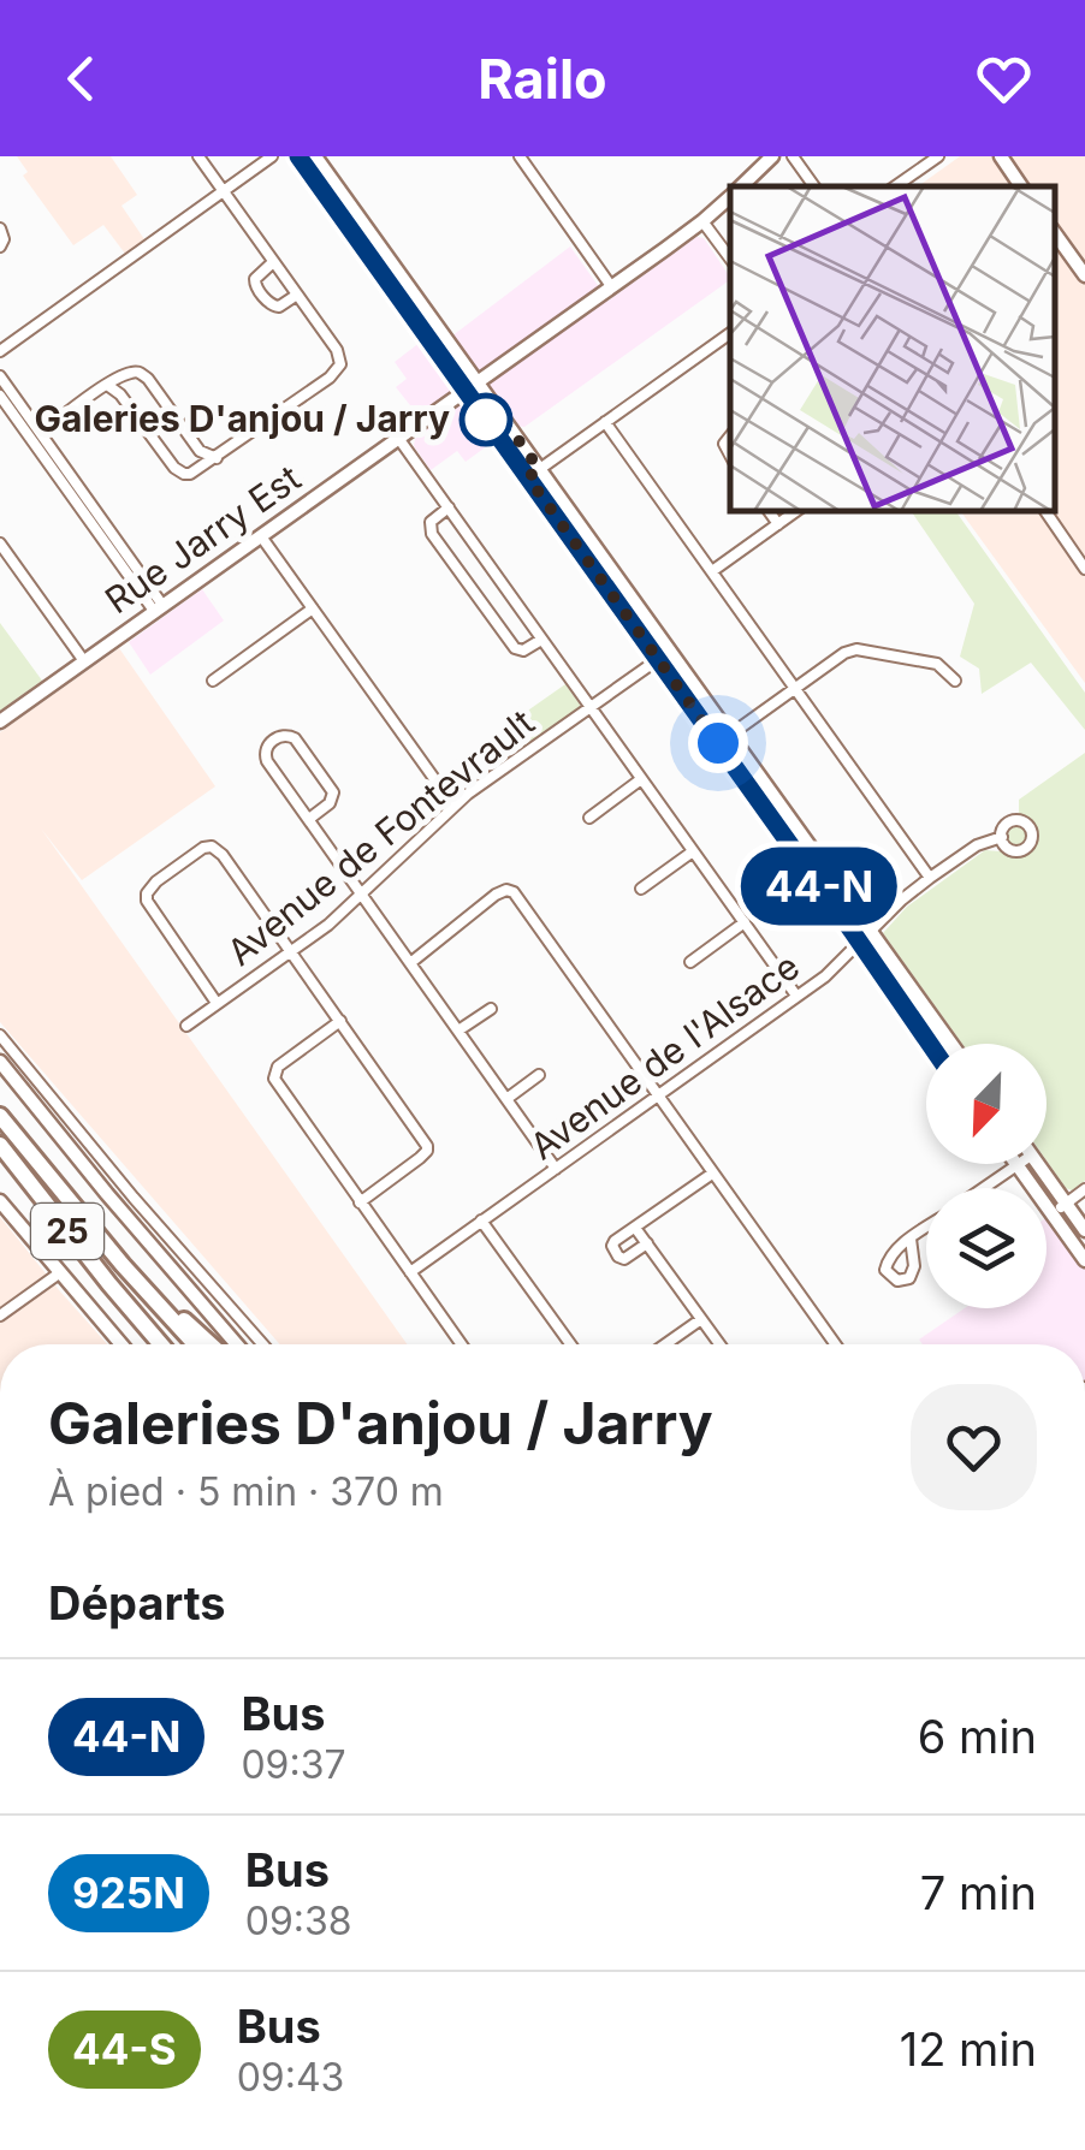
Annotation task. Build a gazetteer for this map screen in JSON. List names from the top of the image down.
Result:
{
  "streets": {
    "highway": ["25"],
    "street": ["Rue Jarry Est", "Avenue de Fontevrault", "Avenue de l'Alsace"]
  },
  "places": ["Galeries D'anjou / Jarry"],
  "lines": ["bus line 44-N"],
  "north": "bottom left",
  "page": {
    "header": "Railo",
    "on_map": "44-N",
    "heading": [
      ["Galeries D'anjou / Jarry", "À pied · 5 min · 370 m"],
      "Départs"
    ],
    "list": [
      {
        "mark": "44-N",
        "name": "Bus",
        "note": "09:37",
        "value": "6 min"
      },
      {
        "mark": "925N",
        "name": "Bus",
        "note": "09:38",
        "value": "7 min"
      },
      {
        "mark": "44-S",
        "name": "Bus",
        "note": "09:43",
        "value": "12 min"
      }
    ]
  }
}
